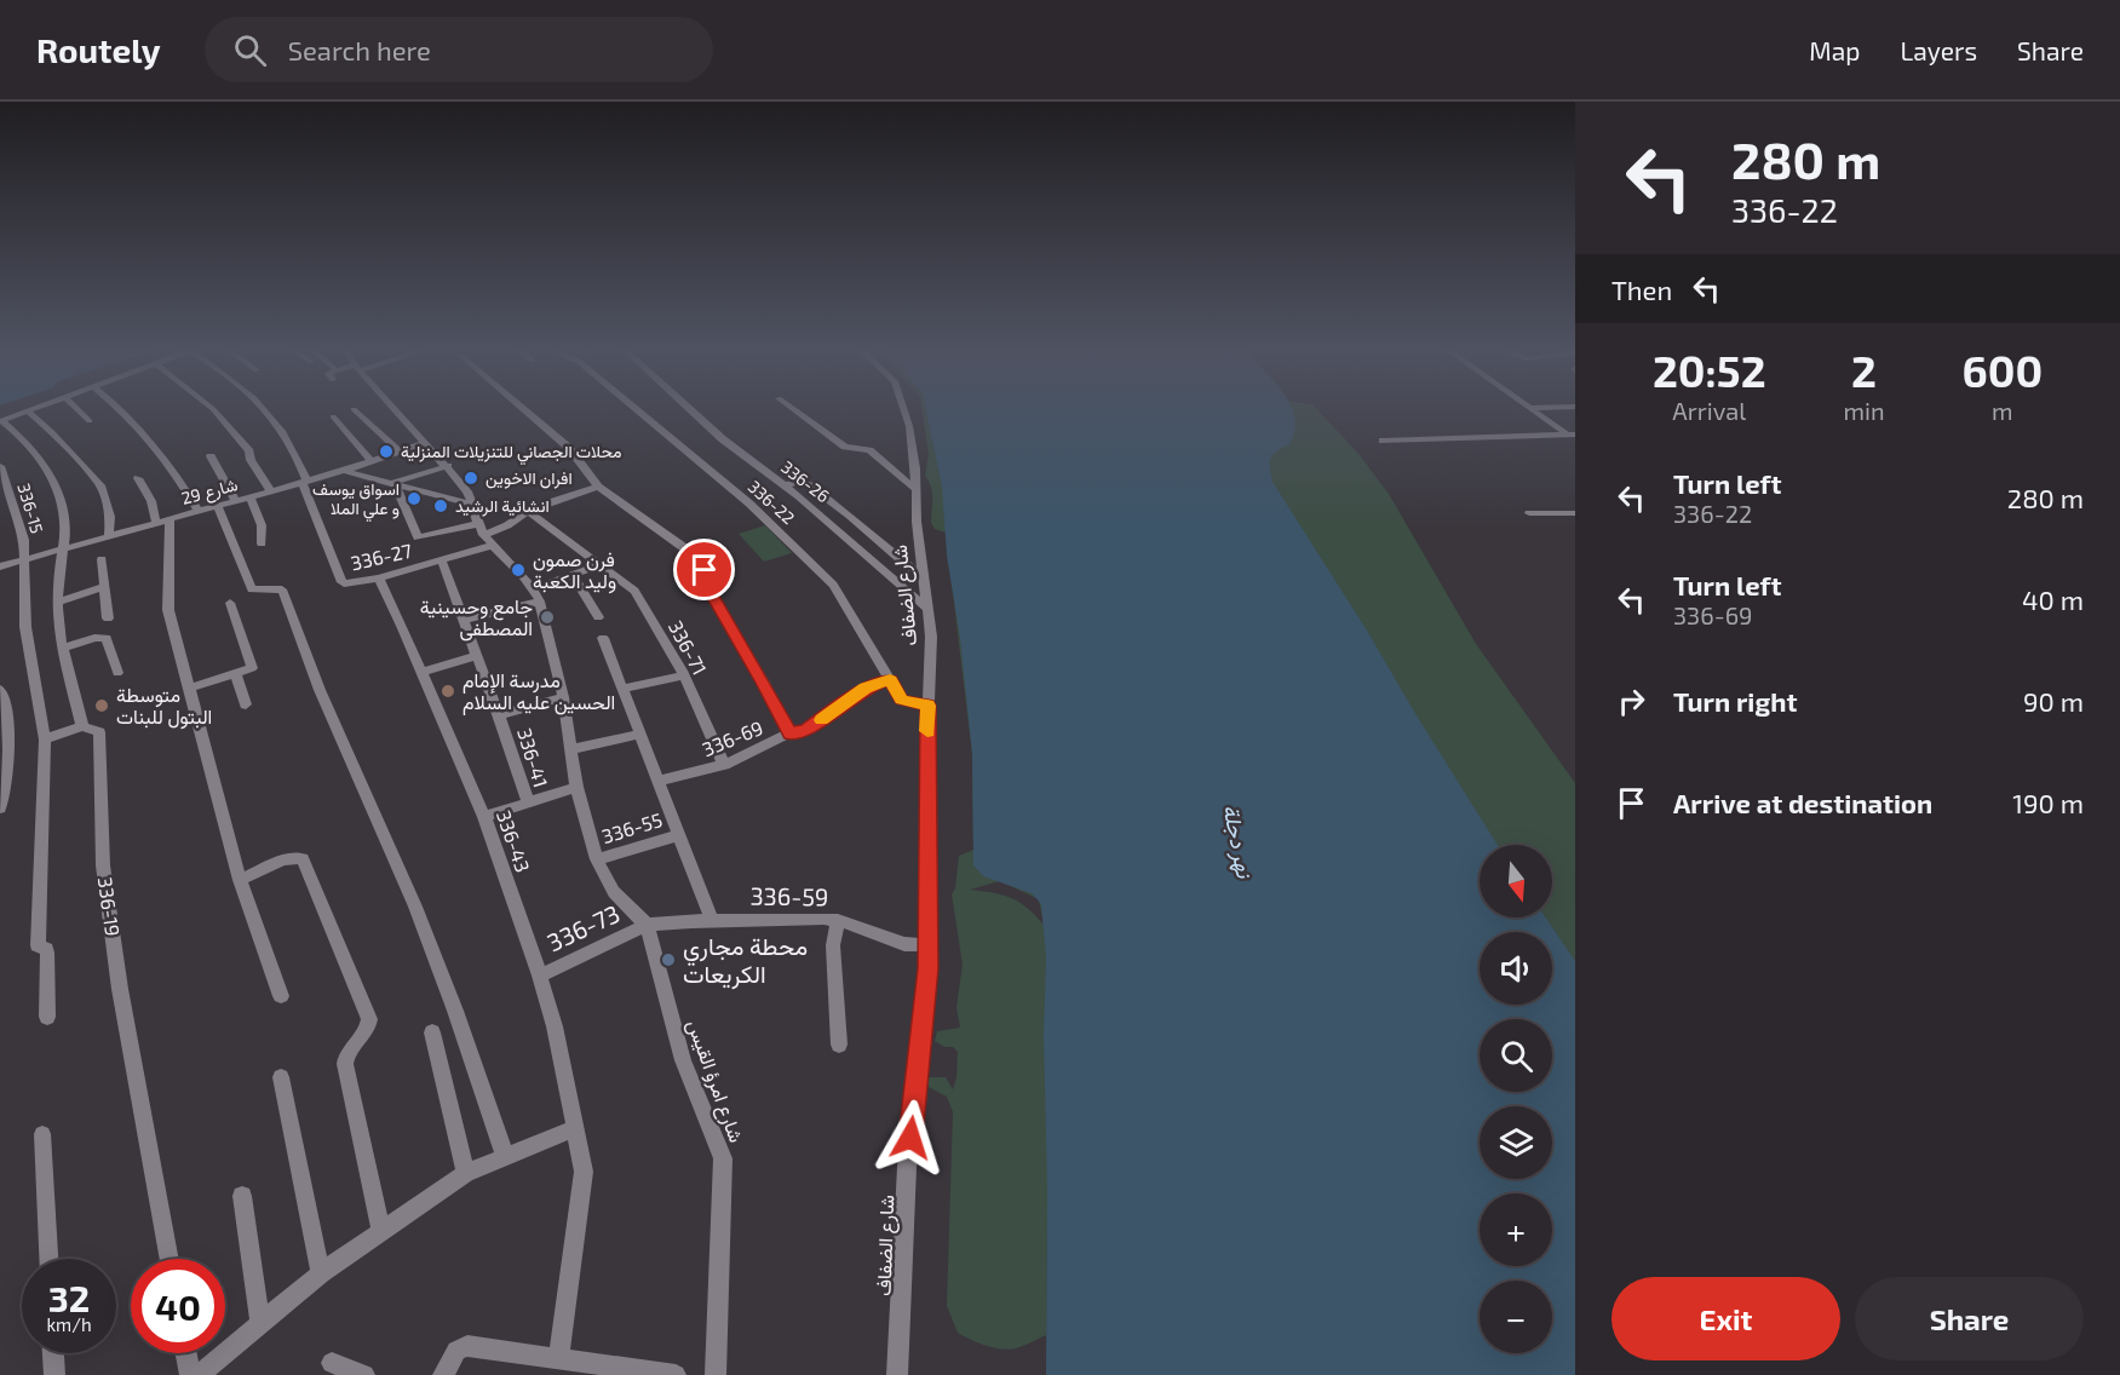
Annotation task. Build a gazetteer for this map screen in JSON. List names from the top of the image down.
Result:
{
  "streets": {
    "street": [
      "336-26",
      "شارع 29",
      "336-22",
      "336-15",
      "336-27",
      "شارع الضفاف",
      "336-71",
      "336-69",
      "336-41",
      "336-55",
      "336-43",
      "336-59",
      "336-19",
      "336-73",
      "شارع امرؤ القيس"
    ]
  },
  "crossings": [
    ["336-26", "شارع الضفاف"],
    ["شارع 29", "336-15"],
    ["شارع 29", "336-27"],
    ["شارع 29", "336-19"],
    ["336-22", "شارع الضفاف"],
    ["336-22", "336-69"],
    ["336-27", "336-41"],
    ["336-27", "336-43"],
    ["شارع الضفاف", "336-59"],
    ["336-71", "336-69"],
    ["336-43", "336-73"],
    ["336-59", "336-73"],
    ["336-59", "شارع امرؤ القيس"],
    ["336-73", "شارع امرؤ القيس"]
  ],
  "water": ["نهر دجلة"],
  "places": [
    "محلات الجصاني للتنزيلات المنزلية",
    "افران الاخوين",
    "اسواق يوسف و علي الملا",
    "انشائية الرشيد",
    "فرن صمون وليد الكعبة",
    "جامع وحسينية المصطفى",
    "مدرسة الإمام الحسين عليه السلام",
    "متوسطة البتول للبنات",
    "محطة مجاري الكريعات"
  ],
  "north": "bottom",
  "page": {
    "header": "Routely",
    "search": "Search here",
    "nav": ["Map", "Layers", "Share"],
    "turn": ["280 m", "336-22"],
    "then": "Then",
    "eta": [
      "20:52",
      "Arrival",
      "2",
      "min",
      "600",
      "m"
    ],
    "list": [
      {
        "name": "Turn left",
        "note": "336-22",
        "value": "280 m"
      },
      {
        "name": "Turn left",
        "note": "336-69",
        "value": "40 m"
      },
      {
        "name": "Turn right",
        "value": "90 m"
      },
      {
        "name": "Arrive at destination",
        "value": "190 m"
      }
    ],
    "map_buttons": ["+", "−"],
    "speed": "32 km/h",
    "limit": "40",
    "buttons": ["Exit", "Share"]
  }
}
